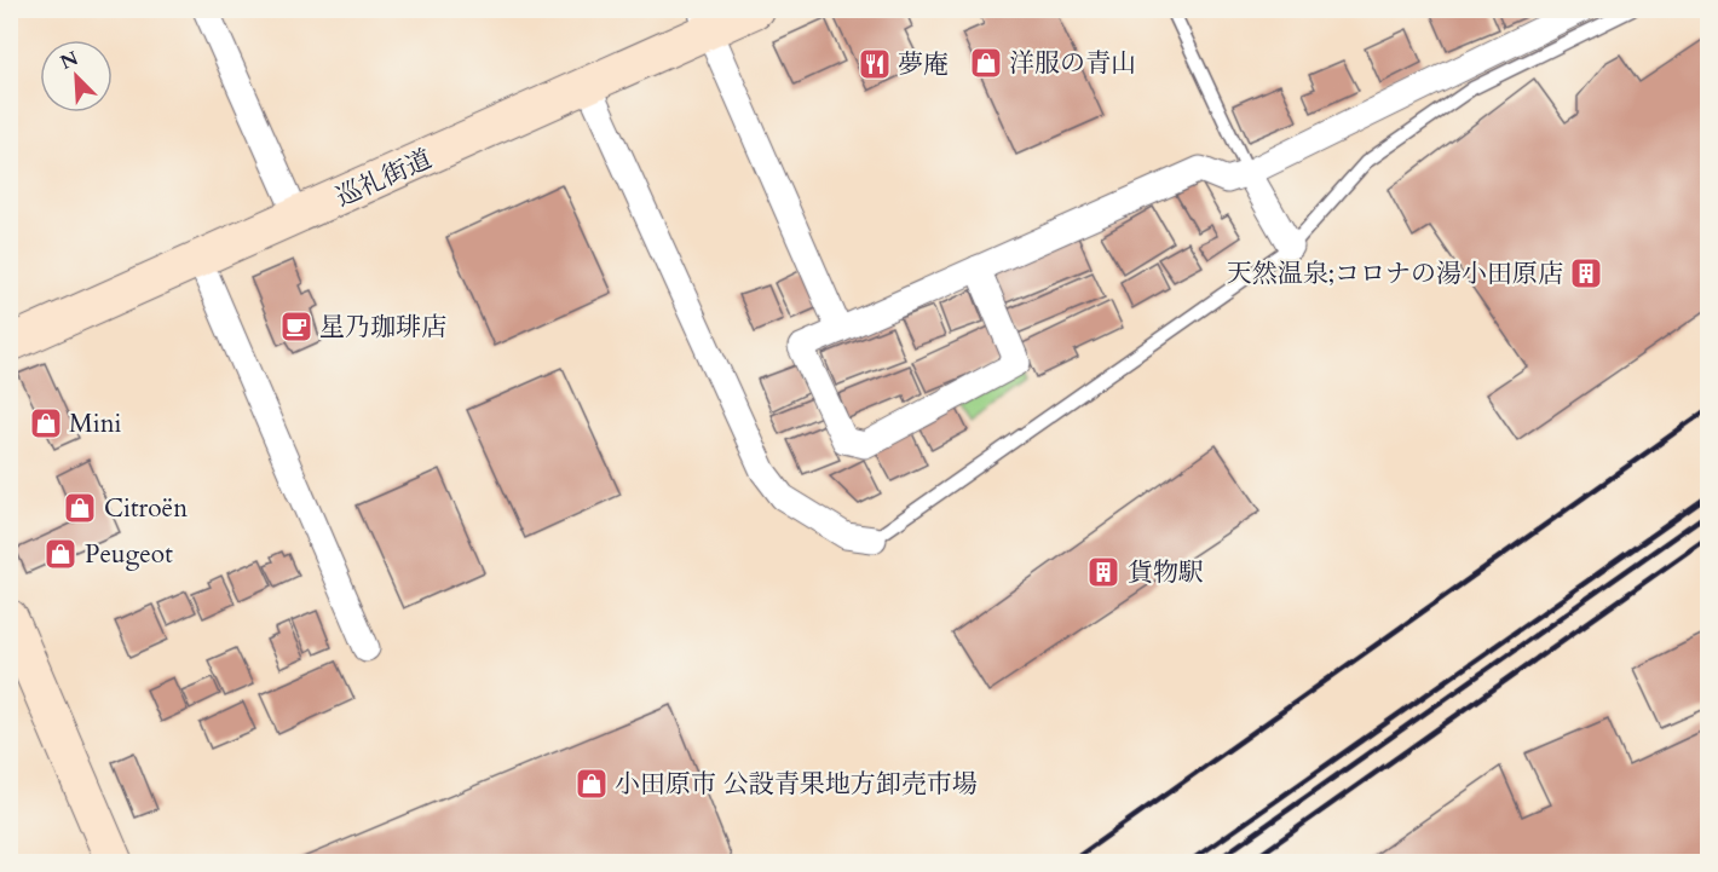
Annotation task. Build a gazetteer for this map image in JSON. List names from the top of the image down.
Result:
{
  "streets": {
    "street": ["巡礼街道"]
  },
  "places": {
    "shop": [
      "洋服の青山",
      "Mini",
      "Citroën",
      "Peugeot",
      "小田原市 公設青果地方卸売市場"
    ],
    "restaurant": ["夢庵"],
    "building": ["天然温泉;コロナの湯小田原店", "貨物駅"],
    "cafe": ["星乃珈琲店"]
  },
  "north": "top left"
}
